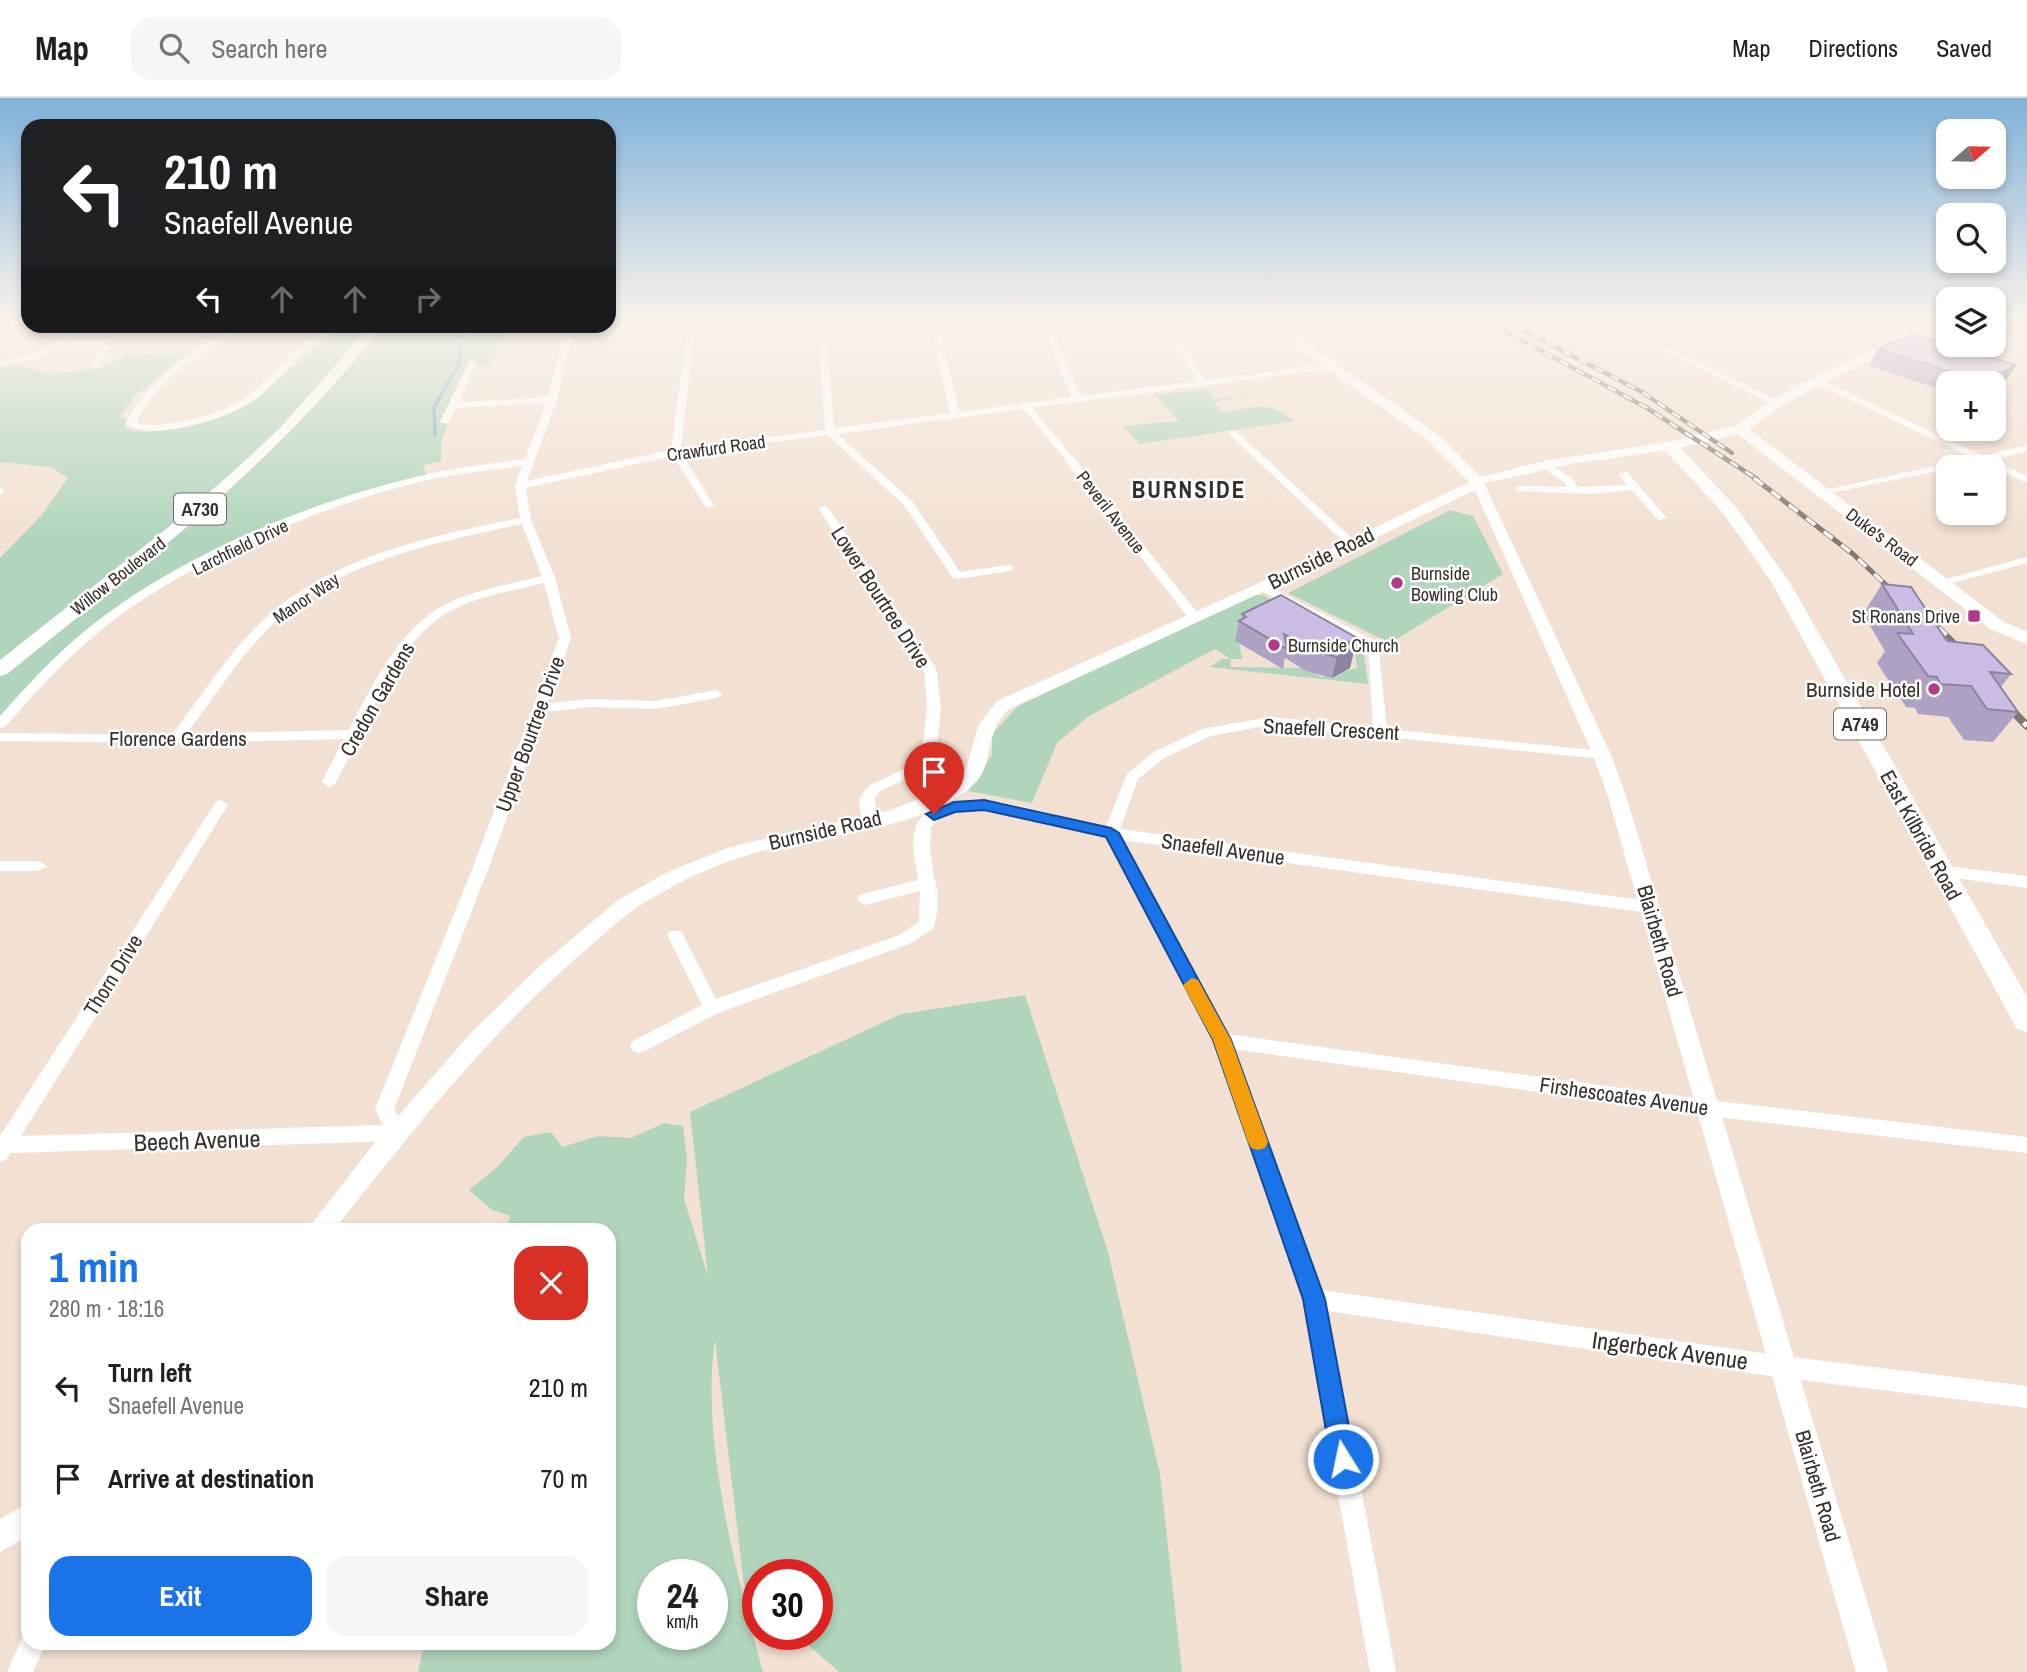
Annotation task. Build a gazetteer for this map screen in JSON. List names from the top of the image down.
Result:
{
  "streets": {
    "main road": [
      "A730",
      "Duke's Road",
      "Burnside Road",
      "Willow Boulevard",
      "A749",
      "East Kilbride Road",
      "Blairbeth Road"
    ],
    "street": [
      "Crawfurd Road",
      "Peveril Avenue",
      "Larchfield Drive",
      "Lower Bourtree Drive",
      "Manor Way",
      "Credon Gardens",
      "Snaefell Crescent",
      "Upper Bourtree Drive",
      "Florence Gardens",
      "Snaefell Avenue",
      "Thorn Drive",
      "Firshescoates Avenue",
      "Beech Avenue",
      "Ingerbeck Avenue"
    ]
  },
  "crossings": [
    ["Crawfurd Road", "Peveril Avenue"],
    ["Crawfurd Road", "Upper Bourtree Drive"],
    ["Peveril Avenue", "Burnside Road"],
    ["Larchfield Drive", "Upper Bourtree Drive"],
    ["Burnside Road", "Lower Bourtree Drive"],
    ["Burnside Road", "Upper Bourtree Drive"],
    ["Burnside Road", "East Kilbride Road"],
    ["Burnside Road", "Blairbeth Road"],
    ["Burnside Road", "Beech Avenue"],
    ["Manor Way", "Upper Bourtree Drive"],
    ["Manor Way", "Florence Gardens"],
    ["Credon Gardens", "Upper Bourtree Drive"],
    ["Credon Gardens", "Florence Gardens"],
    ["Snaefell Crescent", "Snaefell Avenue"],
    ["Snaefell Crescent", "Blairbeth Road"],
    ["Upper Bourtree Drive", "Beech Avenue"],
    ["Snaefell Avenue", "Blairbeth Road"],
    ["Blairbeth Road", "Firshescoates Avenue"],
    ["Blairbeth Road", "Ingerbeck Avenue"],
    ["Thorn Drive", "Beech Avenue"]
  ],
  "districts": ["BURNSIDE"],
  "places": {
    "other": ["Burnside Bowling Club", "Burnside Church", "Burnside Hotel"],
    "transit": ["St Ronans Drive"]
  },
  "north": "right",
  "page": {
    "header": "Map",
    "search": "Search here",
    "nav": ["Map", "Directions", "Saved"],
    "map_buttons": ["+", "−"],
    "turn": ["210 m", "Snaefell Avenue"],
    "heading": ["1 min", "280 m · 18:16"],
    "list": [
      {
        "name": "Turn left",
        "note": "Snaefell Avenue",
        "value": "210 m"
      },
      {
        "name": "Arrive at destination",
        "value": "70 m"
      }
    ],
    "buttons": ["Exit", "Share"],
    "speed": "24 km/h",
    "limit": "30"
  }
}
